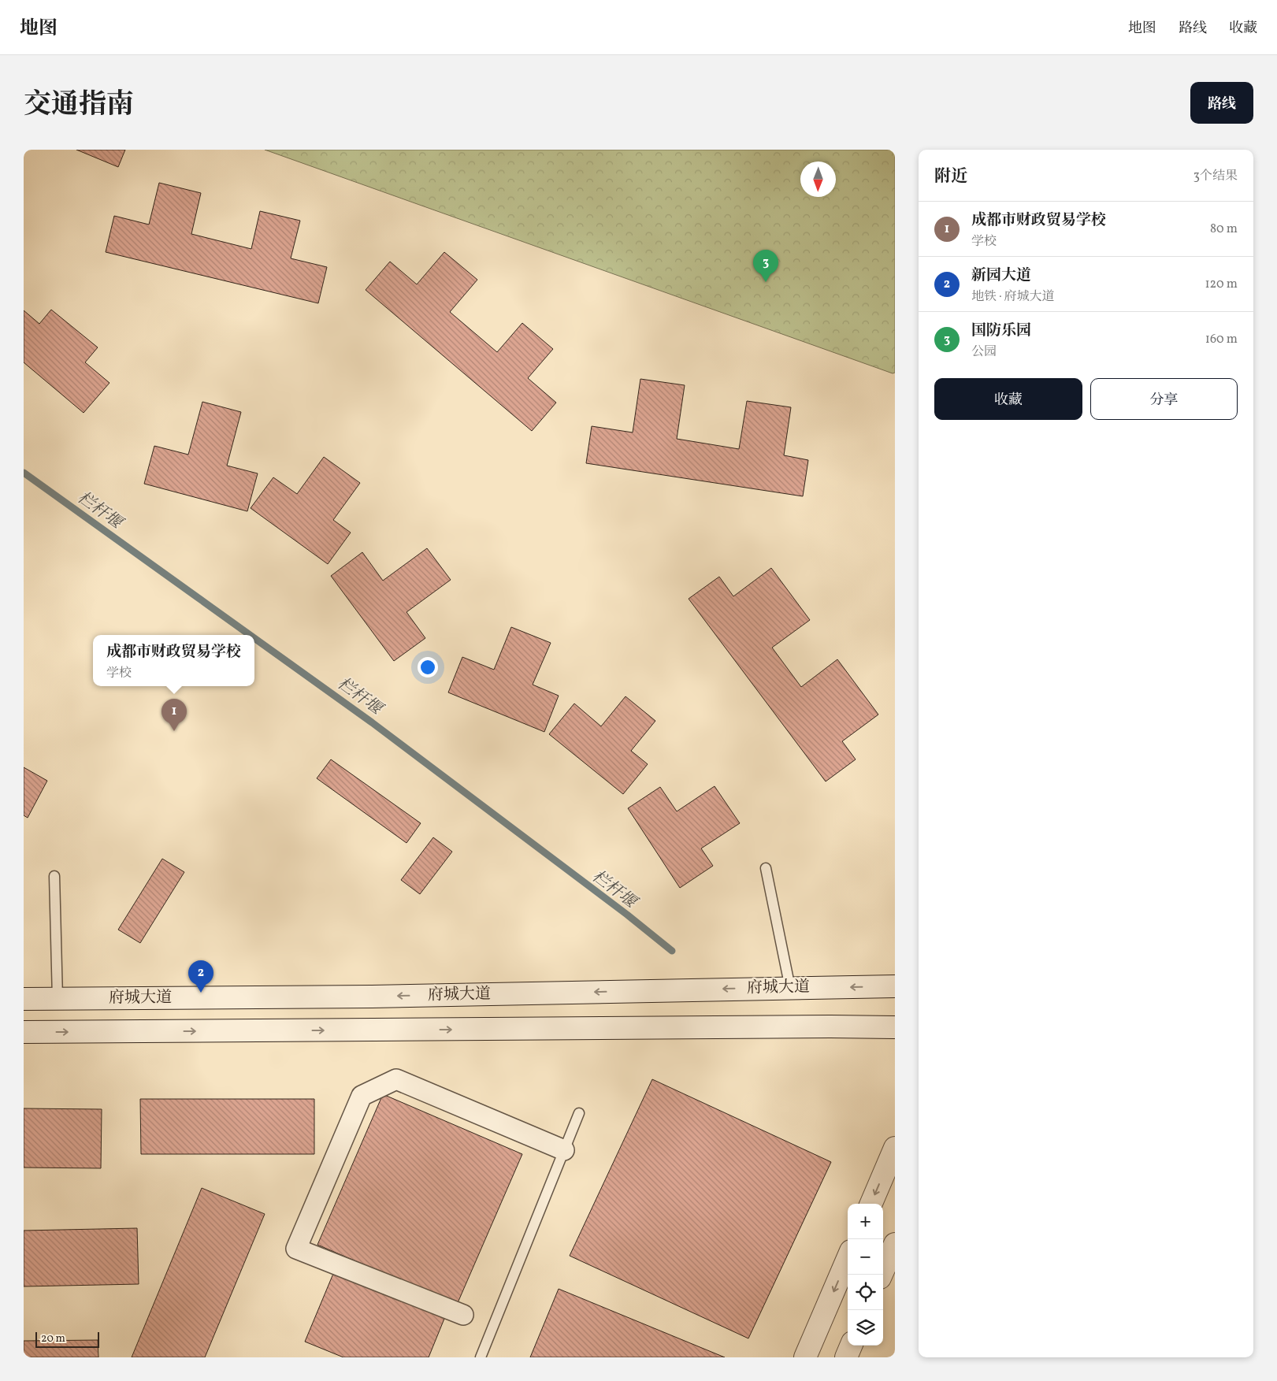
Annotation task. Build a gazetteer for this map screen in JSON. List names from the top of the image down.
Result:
{
  "streets": {
    "main road": ["府城大道"]
  },
  "water": ["栏杆堰"],
  "scale_bar": "20 m",
  "north": "bottom",
  "page": {
    "header": "地图",
    "nav": ["地图", "路线", "收藏"],
    "title": "交通指南",
    "buttons": [
      "路线",
      ["收藏", "分享"]
    ],
    "heading": ["附近", "3个结果"],
    "list": [
      {
        "mark": "1",
        "name": "成都市财政贸易学校",
        "note": "学校",
        "value": "80 m"
      },
      {
        "mark": "2",
        "name": "新园大道",
        "note": "地铁 · 府城大道",
        "value": "120 m"
      },
      {
        "mark": "3",
        "name": "国防乐园",
        "note": "公园",
        "value": "160 m"
      }
    ],
    "pins": ["3", "1", "2"],
    "popup": ["成都市财政贸易学校", "学校"],
    "map_buttons": ["+", "−"],
    "scale": "20 m"
  }
}
